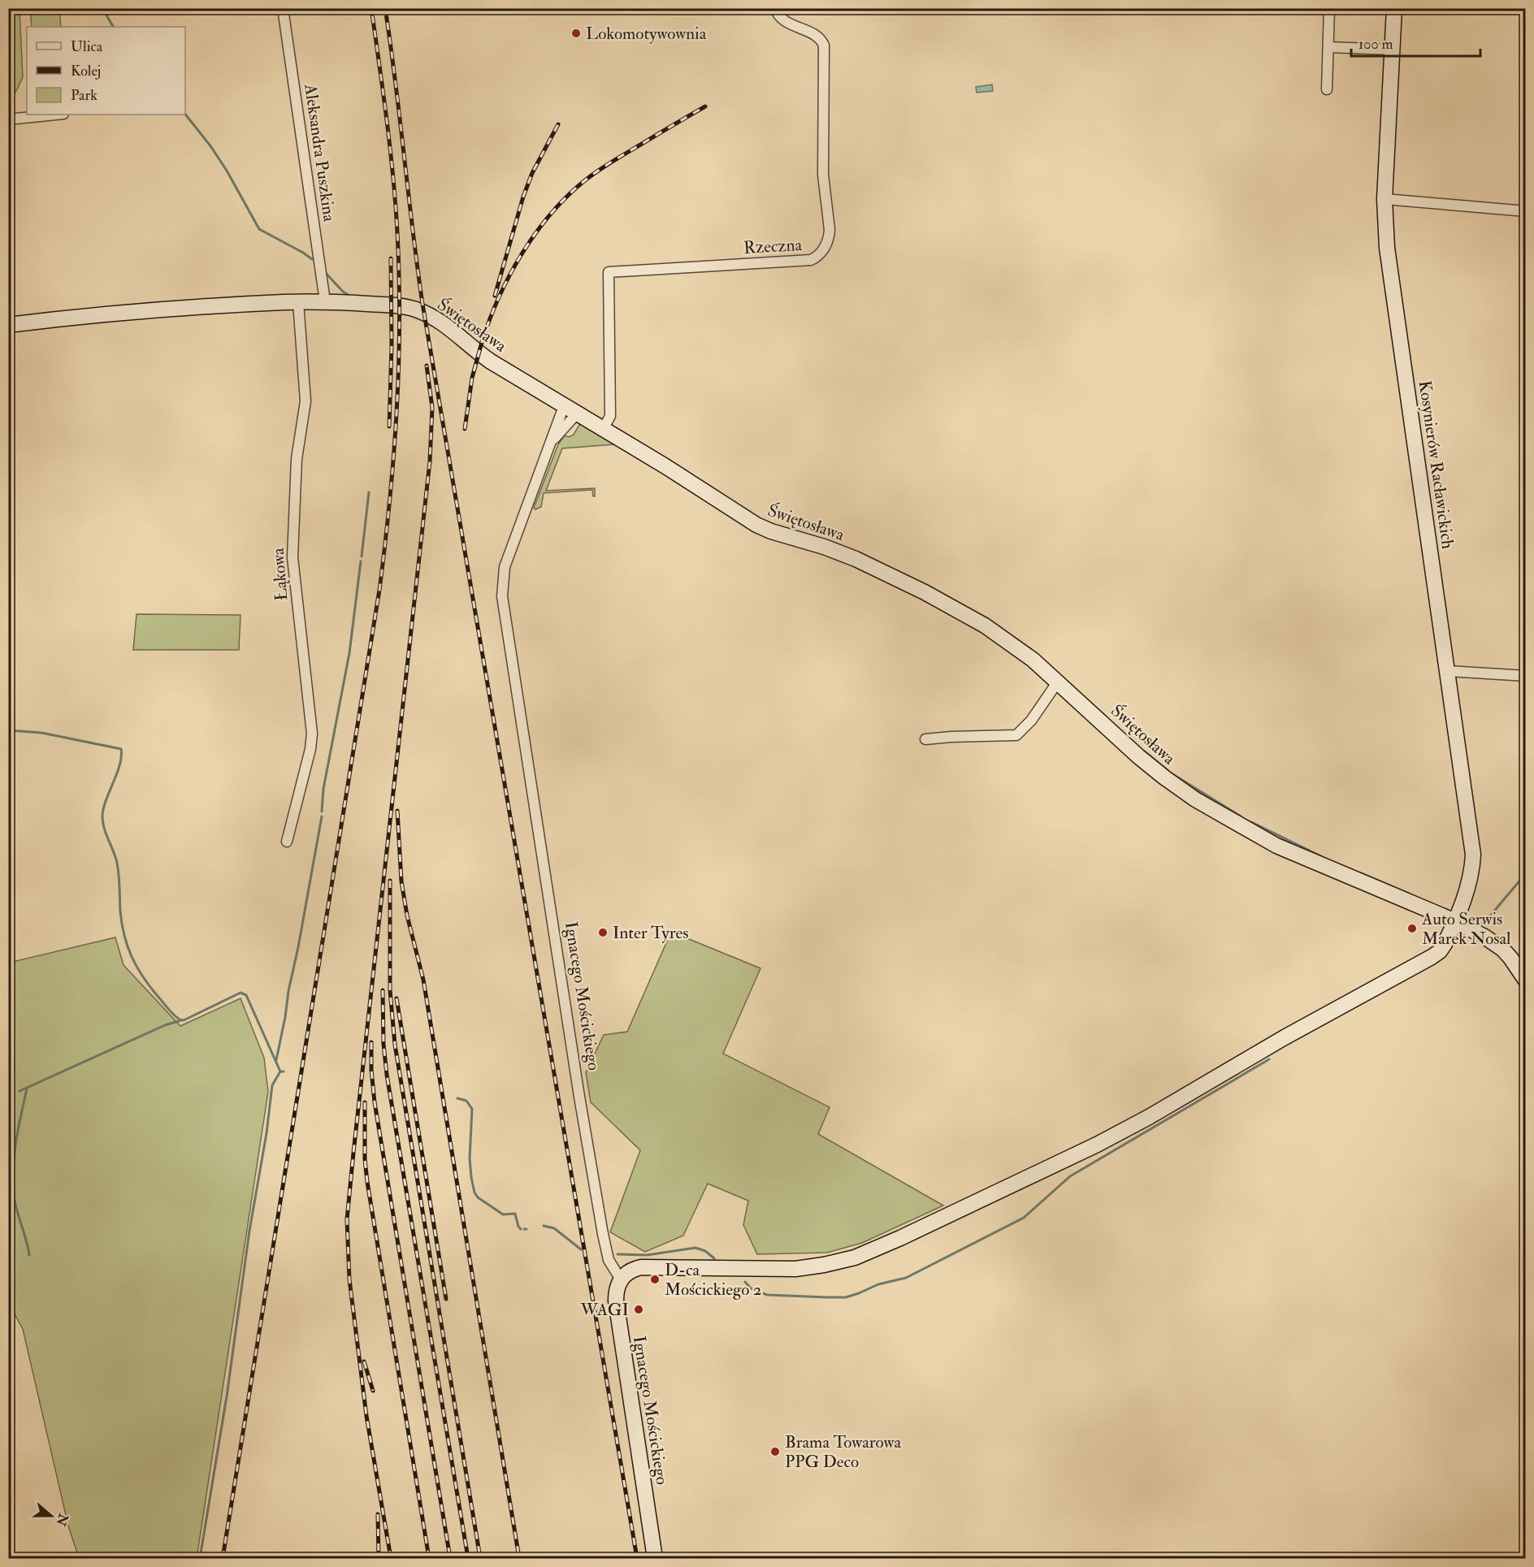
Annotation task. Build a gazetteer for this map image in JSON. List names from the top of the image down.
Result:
{
  "streets": {
    "street": [
      "Aleksandra Puszkina",
      "Rzeczna",
      "Świętosława",
      "Kosynierów Racławickich",
      "Łąkowa",
      "Ignacego Mościckiego"
    ]
  },
  "crossings": [
    ["Aleksandra Puszkina", "Świętosława"],
    ["Rzeczna", "Świętosława"],
    ["Świętosława", "Kosynierów Racławickich"],
    ["Świętosława", "Łąkowa"],
    ["Świętosława", "Ignacego Mościckiego"],
    ["Kosynierów Racławickich", "Ignacego Mościckiego"]
  ],
  "places": [
    "Lokomotywownia",
    "Auto Serwis Marek Nosal",
    "Inter Tyres",
    "D-ca Mościckiego 2",
    "WAGI",
    "Brama Towarowa PPG Deco"
  ],
  "legend": ["Ulica", "Kolej", "Park"],
  "scale_bar": "100 m",
  "north": "right"
}
